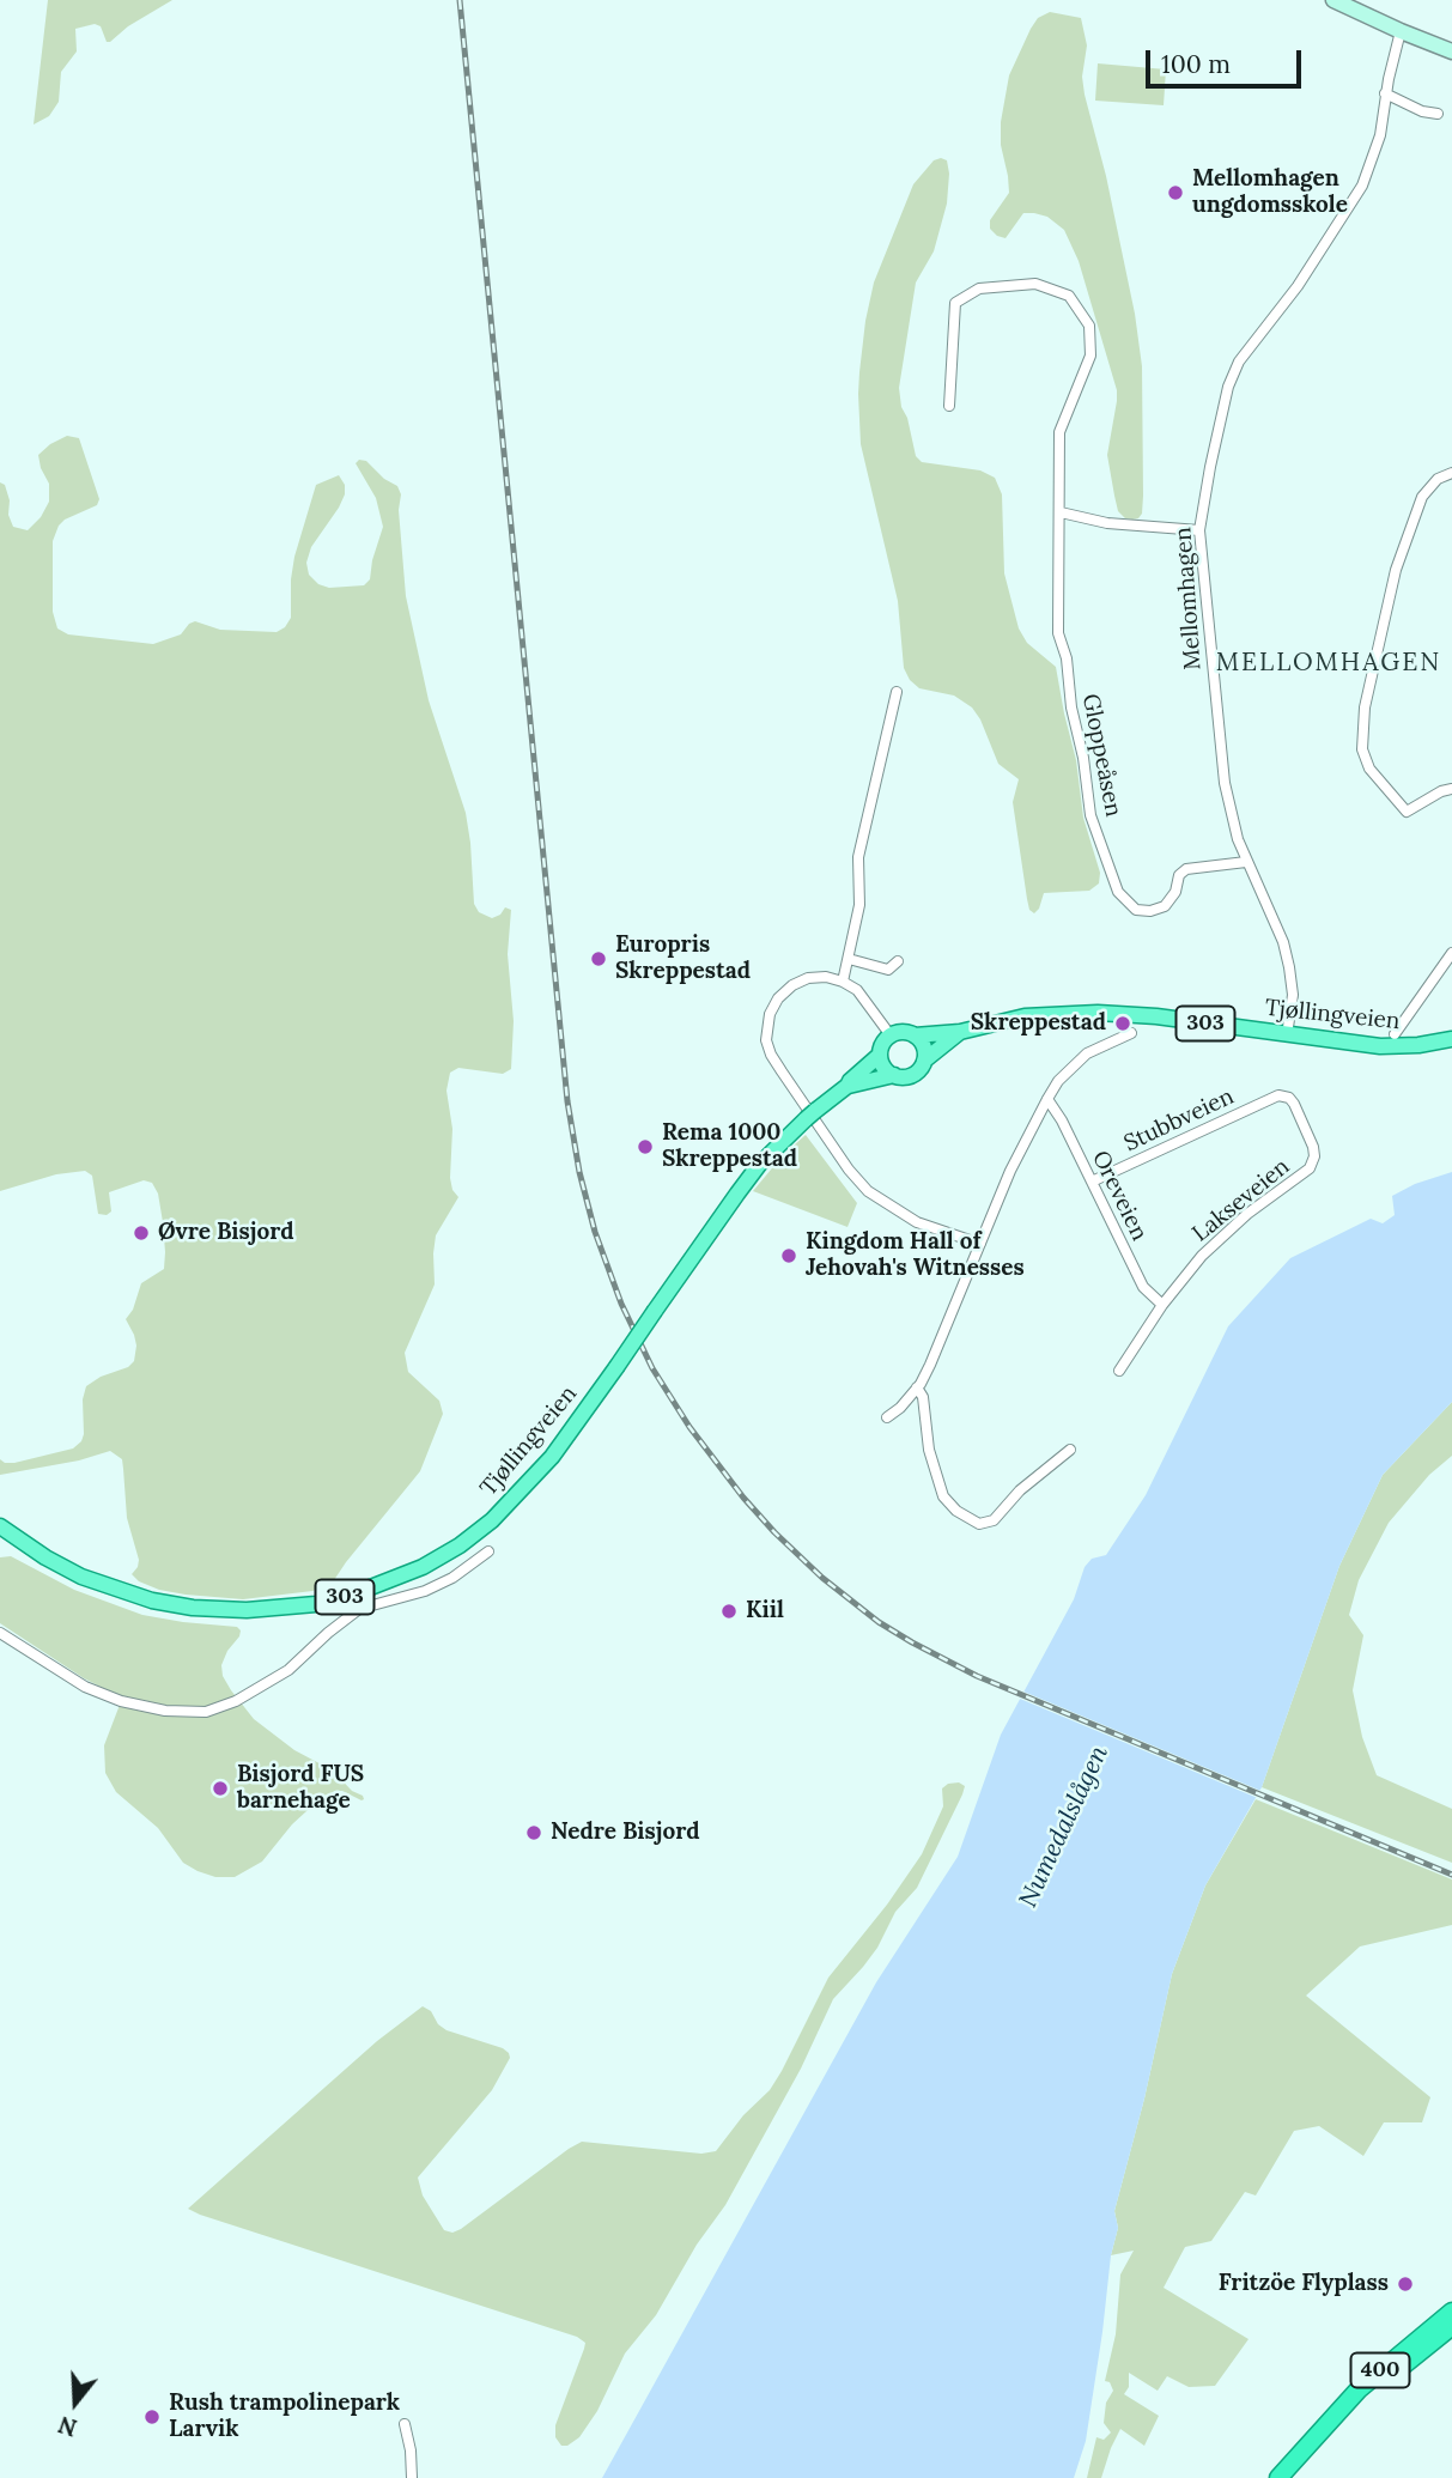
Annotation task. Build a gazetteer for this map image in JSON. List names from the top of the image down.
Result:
{
  "streets": {
    "highway": ["400"],
    "main road": ["Tjøllingveien", "303"],
    "street": [
      "Mellomhagen",
      "Gloppeåsen",
      "Stubbveien",
      "Oreveien",
      "Lakseveien"
    ]
  },
  "crossings": [
    ["Mellomhagen", "Gloppeåsen"],
    ["Mellomhagen", "Tjøllingveien"],
    ["Tjøllingveien", "303"],
    ["Stubbveien", "Oreveien"],
    ["Stubbveien", "Lakseveien"],
    ["Oreveien", "Lakseveien"]
  ],
  "districts": ["MELLOMHAGEN"],
  "water": ["Numedalslågen"],
  "places": [
    "Mellomhagen ungdomsskole",
    "Europris Skreppestad",
    "Skreppestad",
    "Rema 1000 Skreppestad",
    "Øvre Bisjord",
    "Kingdom Hall of Jehovah's Witnesses",
    "Kiil",
    "Bisjord FUS barnehage",
    "Nedre Bisjord",
    "Fritzöe Flyplass",
    "Rush trampolinepark Larvik"
  ],
  "scale_bar": "100 m",
  "north": "bottom"
}
